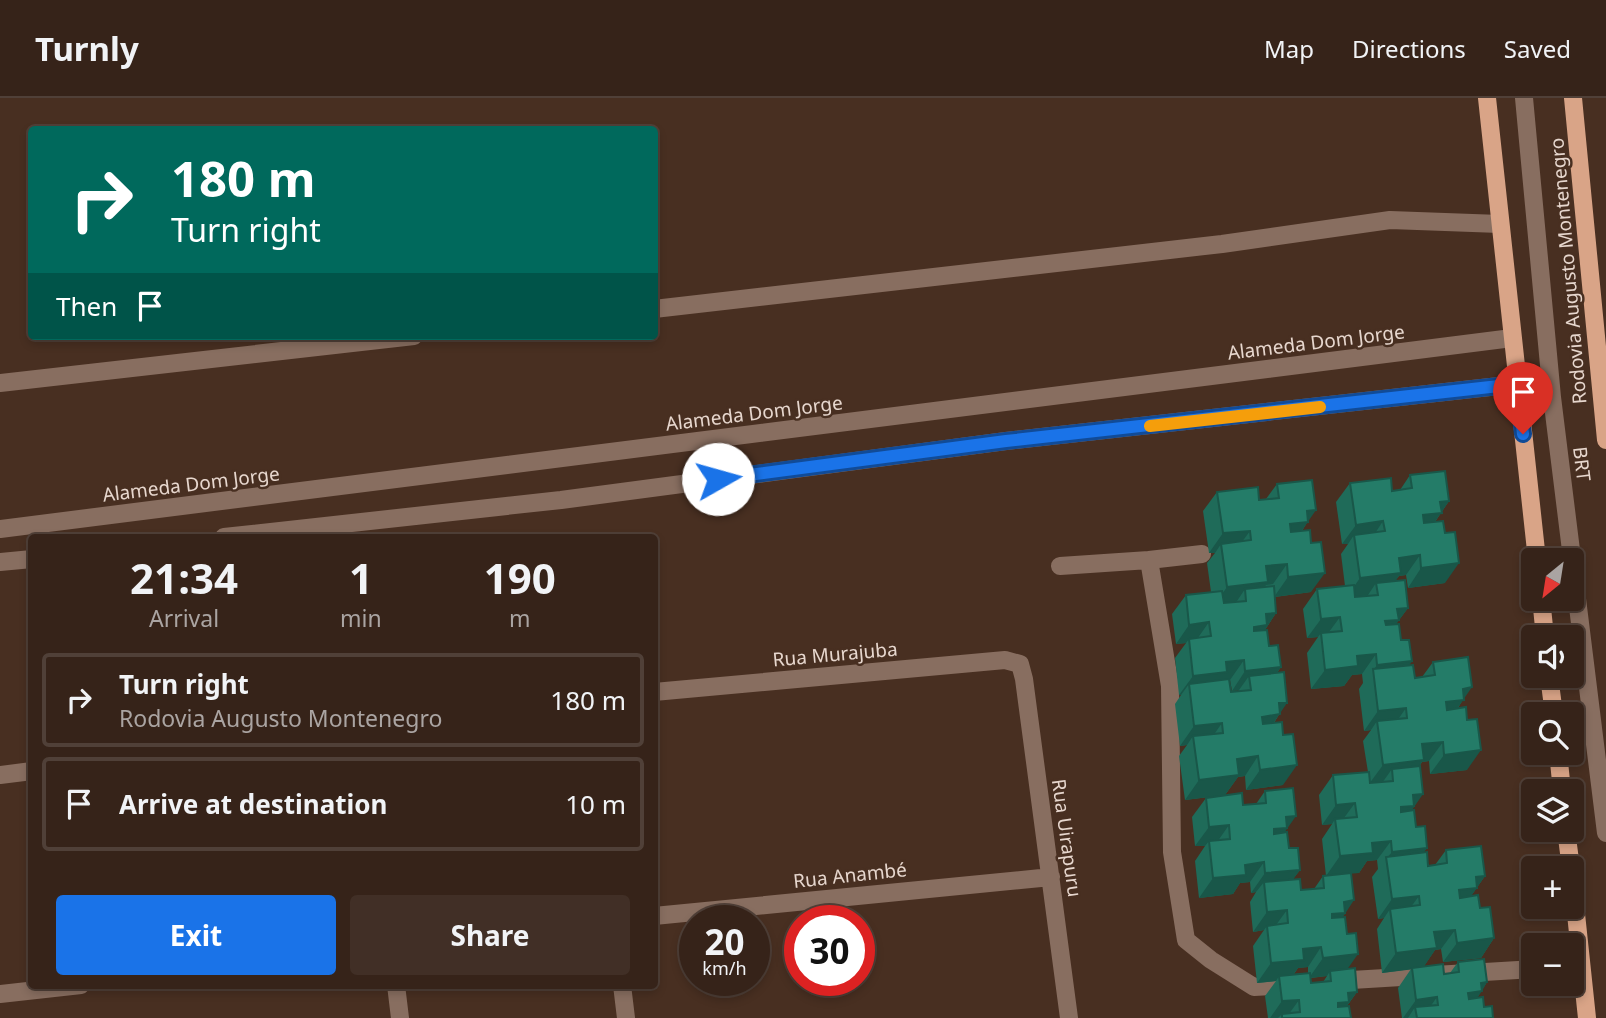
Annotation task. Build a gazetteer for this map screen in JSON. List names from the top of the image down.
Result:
{
  "streets": {
    "main road": ["Rodovia Augusto Montenegro"],
    "street": [
      "Alameda Dom Jorge",
      "BRT",
      "Rua Murajuba",
      "Rua Uirapuru",
      "Rua Anambé"
    ]
  },
  "crossings": [
    ["Rua Murajuba", "Rua Uirapuru"],
    ["Rua Uirapuru", "Rua Anambé"]
  ],
  "north": "bottom left",
  "page": {
    "header": "Turnly",
    "nav": ["Map", "Directions", "Saved"],
    "turn": ["180 m", "Turn right"],
    "then": "Then",
    "eta": [
      "21:34",
      "Arrival",
      "1",
      "min",
      "190",
      "m"
    ],
    "map_buttons": ["+", "−"],
    "list": [
      {
        "name": "Turn right",
        "note": "Rodovia Augusto Montenegro",
        "value": "180 m"
      },
      {
        "name": "Arrive at destination",
        "value": "10 m"
      }
    ],
    "buttons": ["Exit", "Share"],
    "speed": "20 km/h",
    "limit": "30"
  }
}
